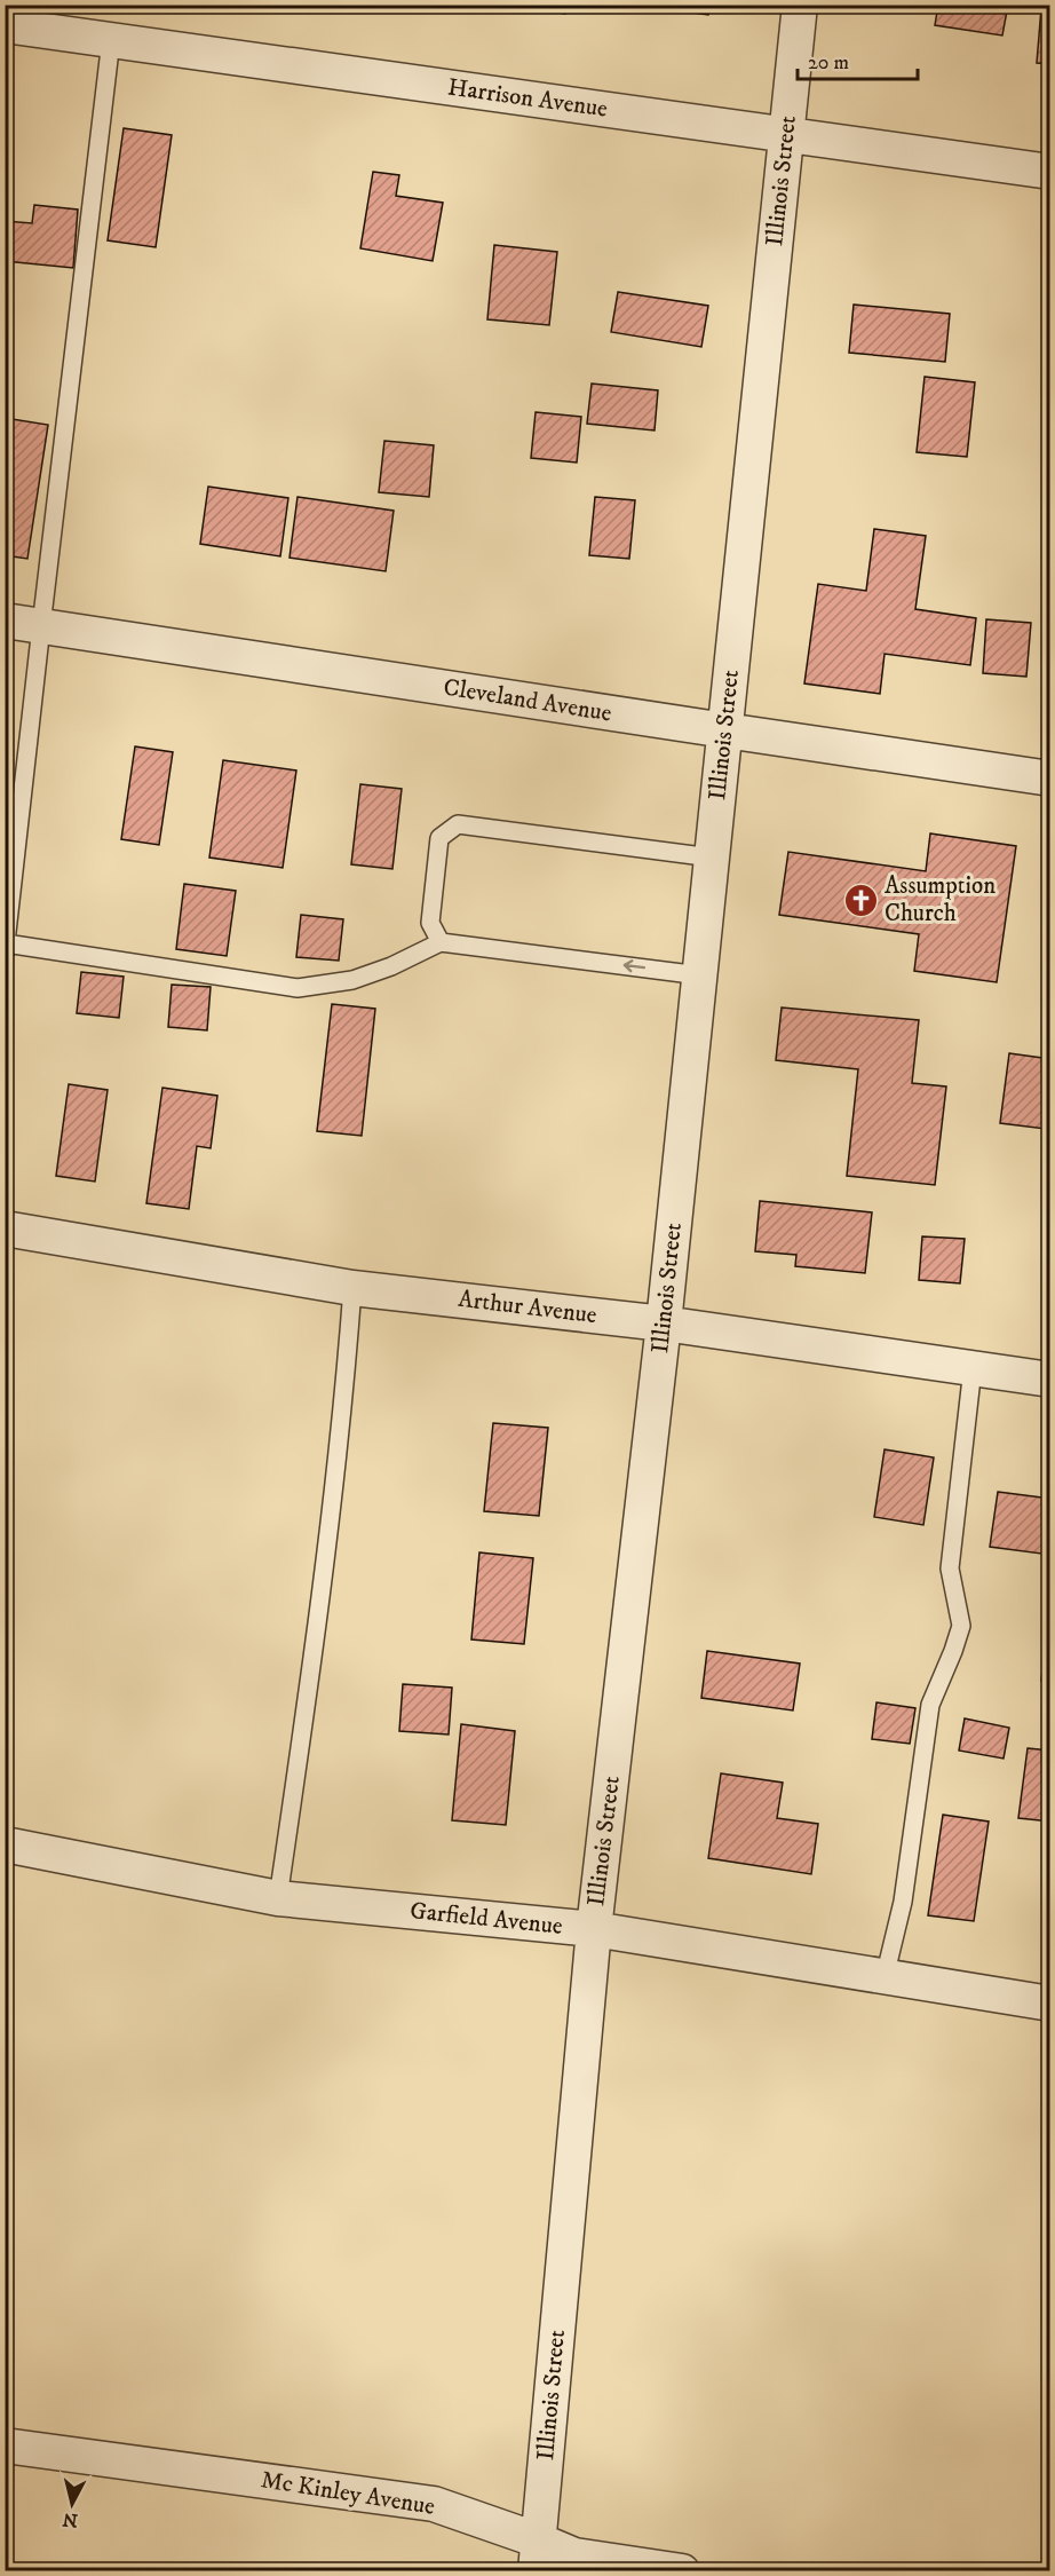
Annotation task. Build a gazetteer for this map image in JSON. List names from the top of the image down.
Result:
{
  "streets": {
    "street": [
      "Harrison Avenue",
      "Illinois Street",
      "Cleveland Avenue",
      "Arthur Avenue",
      "Garfield Avenue",
      "Mc Kinley Avenue"
    ]
  },
  "crossings": [
    ["Harrison Avenue", "Illinois Street"],
    ["Illinois Street", "Cleveland Avenue"],
    ["Illinois Street", "Arthur Avenue"],
    ["Illinois Street", "Garfield Avenue"],
    ["Illinois Street", "Mc Kinley Avenue"]
  ],
  "places": {
    "church": ["Assumption Church"]
  },
  "scale_bar": "20 m",
  "north": "bottom"
}
